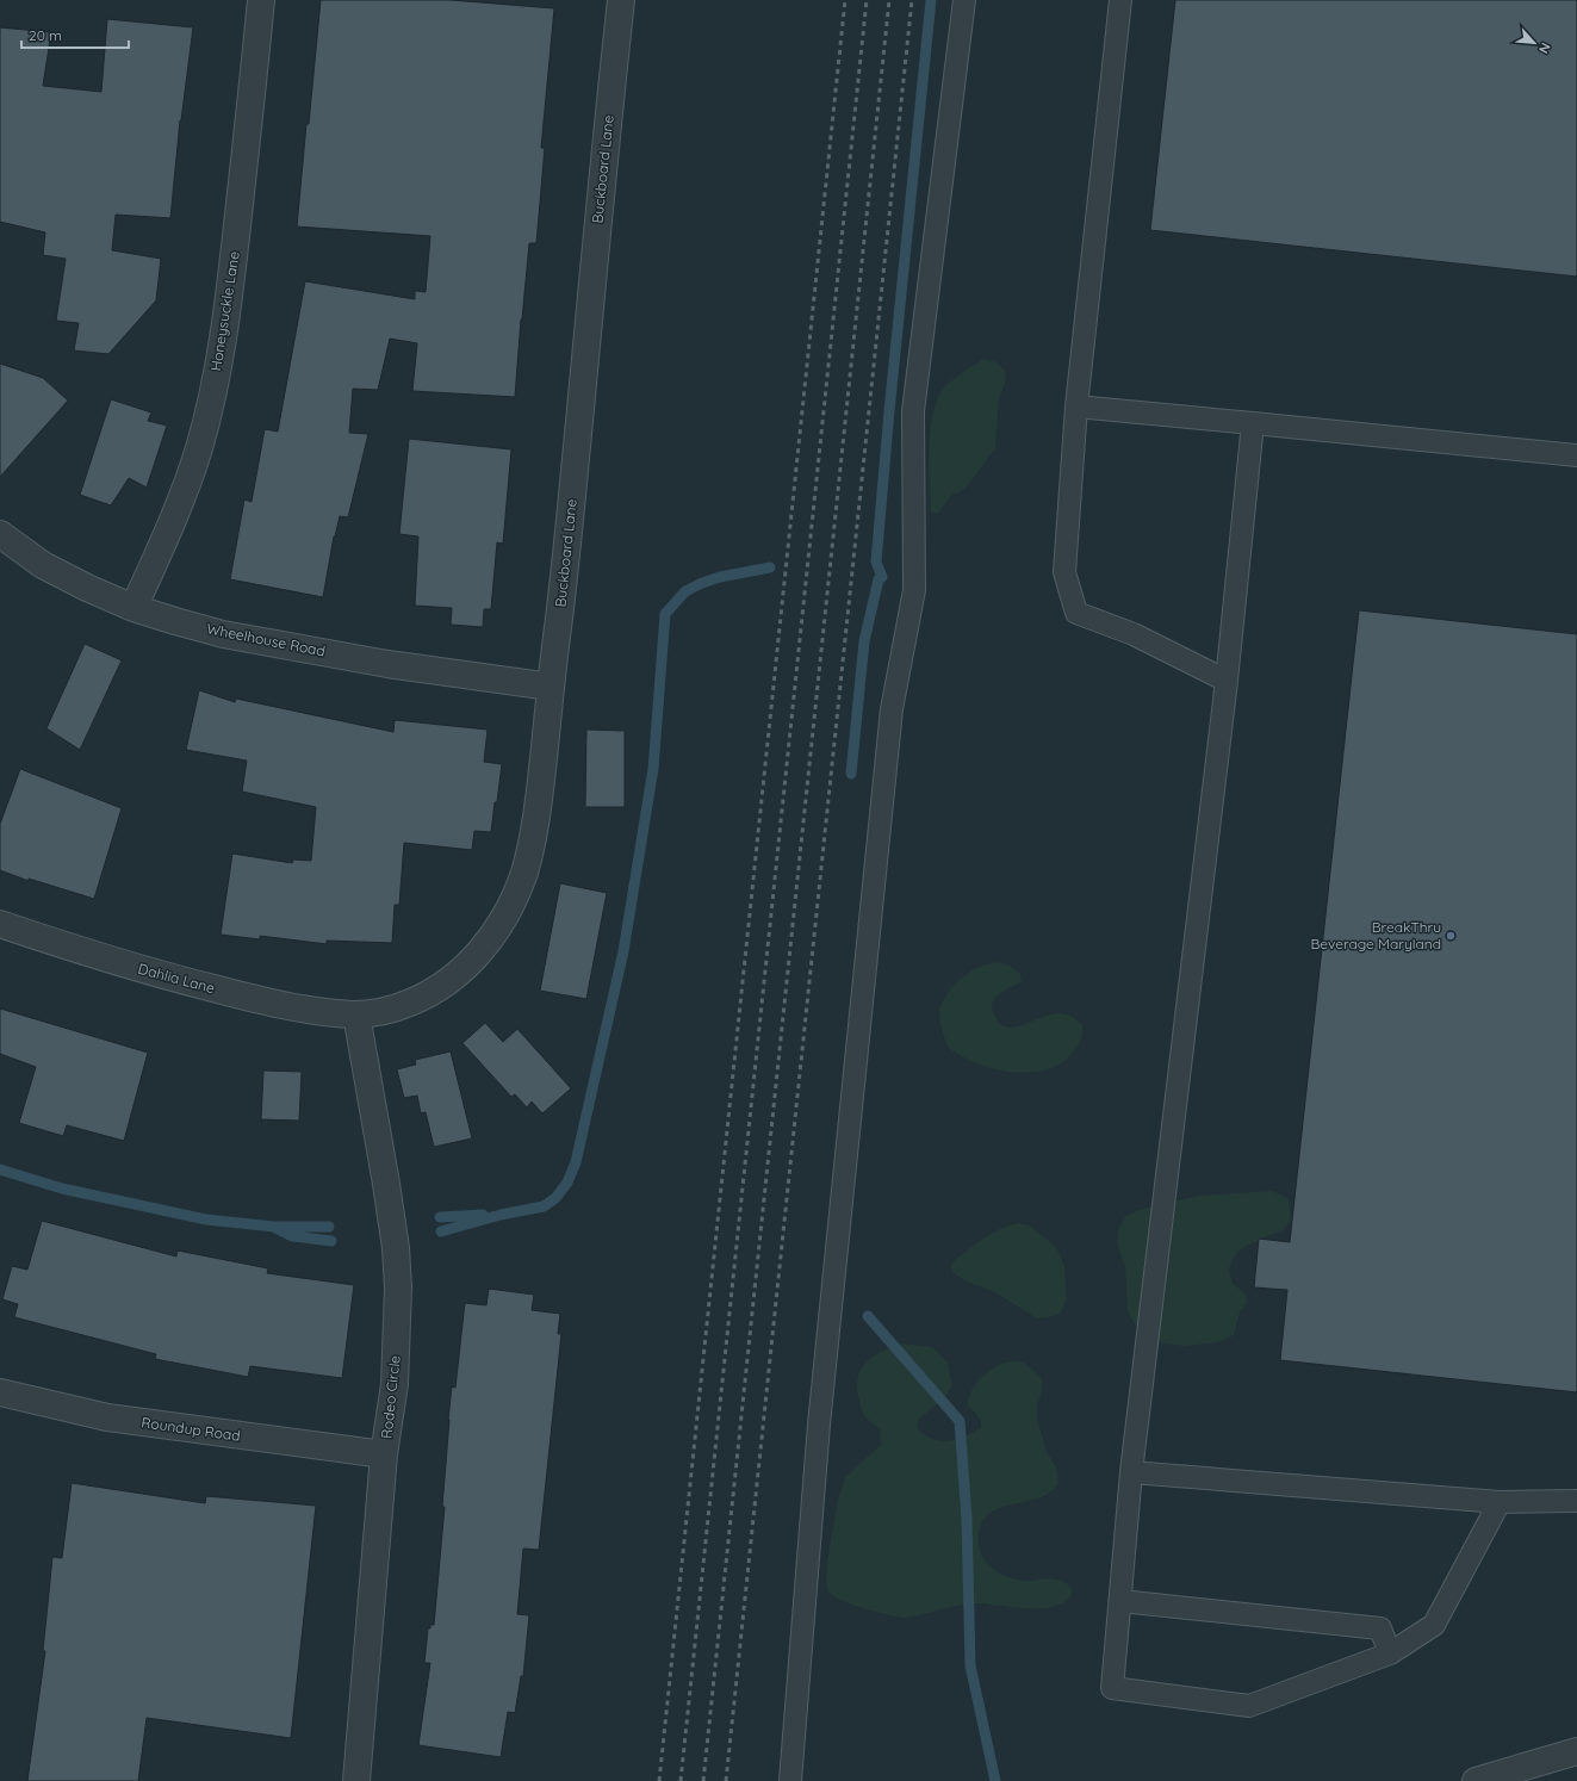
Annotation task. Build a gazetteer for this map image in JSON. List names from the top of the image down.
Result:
{
  "streets": {
    "street": [
      "Buckboard Lane",
      "Honeysuckle Lane",
      "Wheelhouse Road",
      "Dahlia Lane",
      "Rodeo Circle",
      "Roundup Road"
    ]
  },
  "crossings": [
    ["Buckboard Lane", "Wheelhouse Road"],
    ["Buckboard Lane", "Dahlia Lane"],
    ["Buckboard Lane", "Rodeo Circle"],
    ["Honeysuckle Lane", "Wheelhouse Road"],
    ["Dahlia Lane", "Rodeo Circle"],
    ["Rodeo Circle", "Roundup Road"]
  ],
  "places": ["BreakThru Beverage Maryland"],
  "scale_bar": "20 m",
  "north": "bottom right"
}
